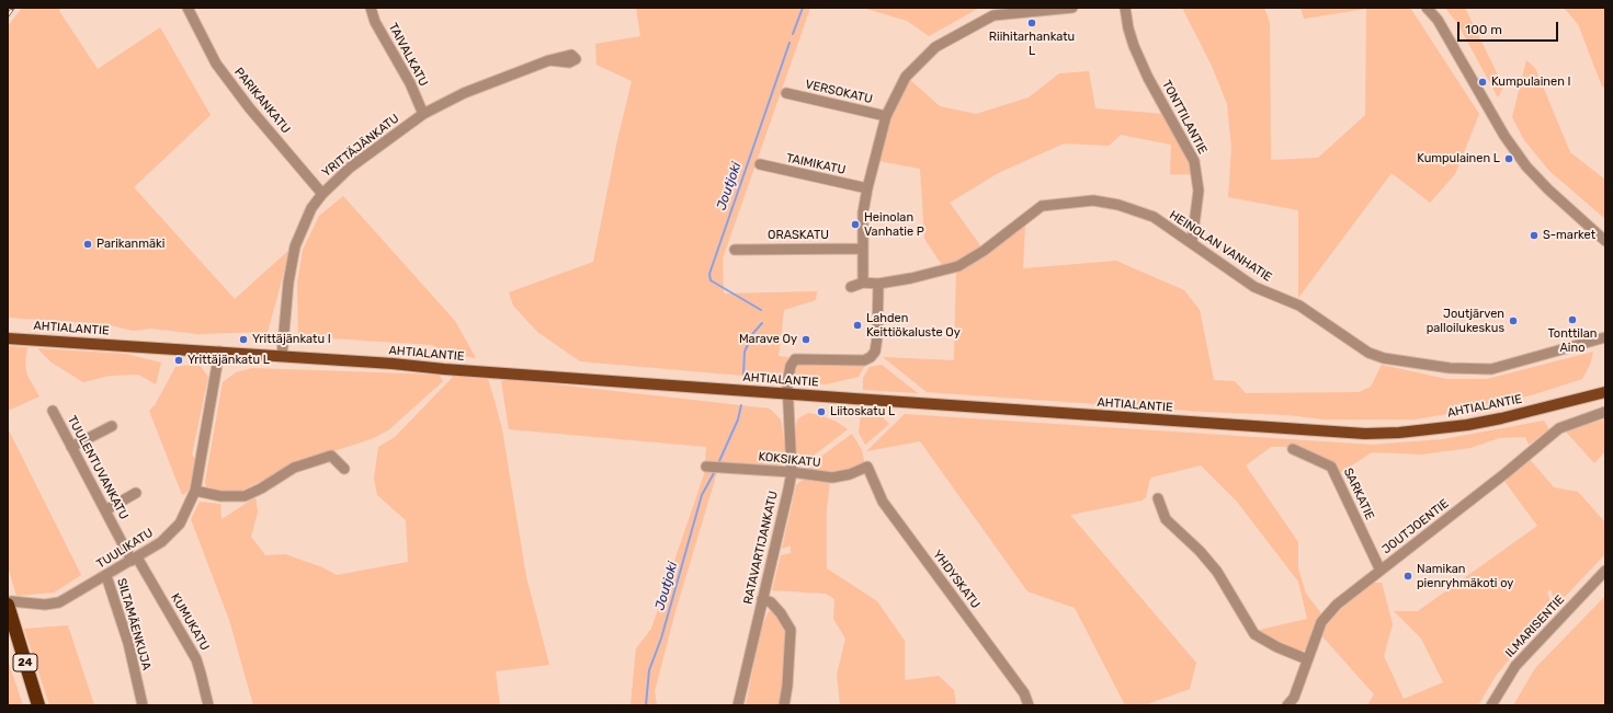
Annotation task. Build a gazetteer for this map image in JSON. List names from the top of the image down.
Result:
{
  "streets": {
    "highway": ["24"],
    "main road": ["AHTIALANTIE"],
    "street": [
      "TAIVALKATU",
      "VERSOKATU",
      "PARIKANKATU",
      "TONTTILANTIE",
      "YRITTÄJÄNKATU",
      "TAIMIKATU",
      "ORASKATU",
      "HEINOLAN VANHATIE",
      "KOKSIKATU",
      "TUULENTUVANKATU",
      "SARKATIE",
      "JOUTJOENTIE",
      "RATAVARTIJANKATU",
      "TUULIKATU",
      "YHDYSKATU",
      "KUMUKATU",
      "SILTAMÄENKUJA",
      "ILMARISENTIE"
    ]
  },
  "crossings": [
    ["TAIVALKATU", "YRITTÄJÄNKATU"],
    ["PARIKANKATU", "YRITTÄJÄNKATU"],
    ["TONTTILANTIE", "HEINOLAN VANHATIE"],
    ["YRITTÄJÄNKATU", "AHTIALANTIE"],
    ["HEINOLAN VANHATIE", "RATAVARTIJANKATU"],
    ["AHTIALANTIE", "RATAVARTIJANKATU"],
    ["AHTIALANTIE", "TUULIKATU"],
    ["KOKSIKATU", "RATAVARTIJANKATU"],
    ["KOKSIKATU", "YHDYSKATU"],
    ["TUULENTUVANKATU", "TUULIKATU"],
    ["TUULENTUVANKATU", "KUMUKATU"],
    ["SARKATIE", "JOUTJOENTIE"],
    ["TUULIKATU", "KUMUKATU"],
    ["TUULIKATU", "SILTAMÄENKUJA"],
    ["TUULIKATU", "24"]
  ],
  "water": ["Joutjoki"],
  "places": [
    "Riihitarhankatu L",
    "Kumpulainen I",
    "Kumpulainen L",
    "Heinolan Vanhatie P",
    "S-market",
    "Parikanmäki",
    "Tonttilan Aino",
    "Joutjärven palloilukeskus",
    "Lahden Keittiökaluste Oy",
    "Yrittäjänkatu I",
    "Marave Oy",
    "Yrittäjänkatu L",
    "Liitoskatu L",
    "Namikan pienryhmäkoti oy"
  ],
  "scale_bar": "100 m"
}
